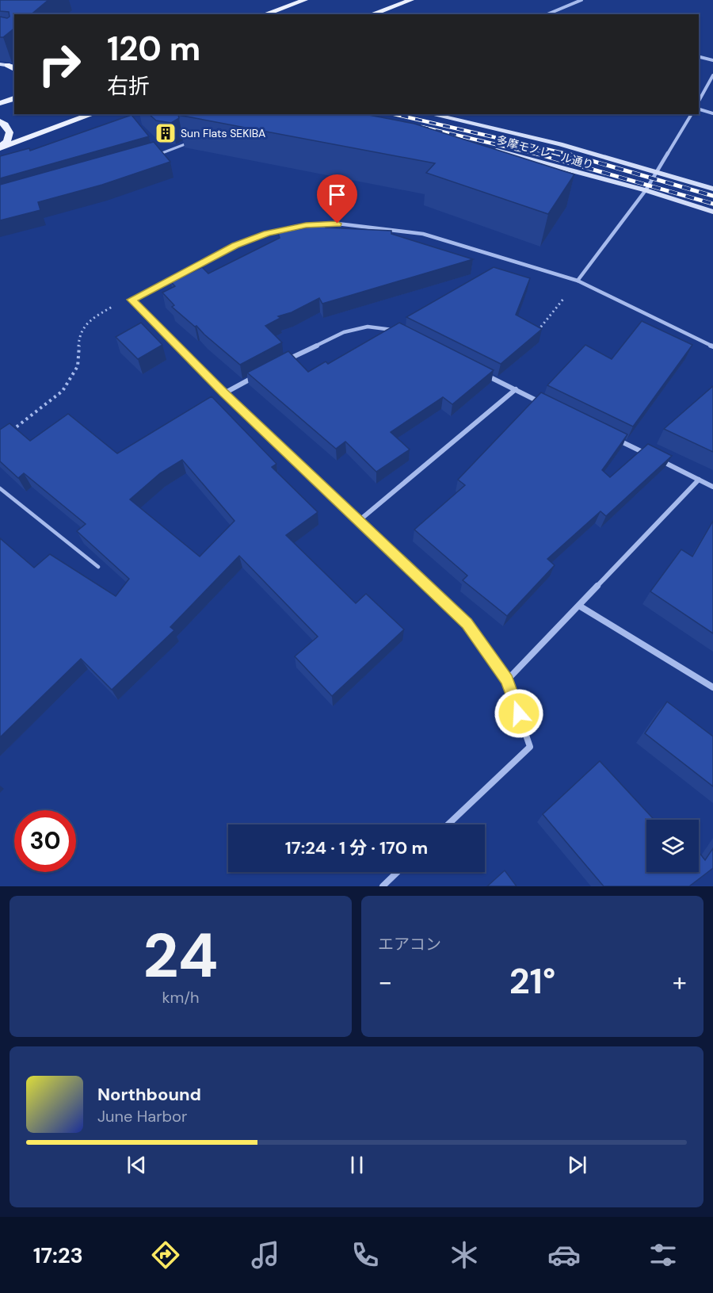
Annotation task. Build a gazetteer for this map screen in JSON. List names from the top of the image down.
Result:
{
  "streets": {
    "main road": ["多摩モノレール通り"]
  },
  "places": {
    "building": ["Sun Flats SEKIBA"]
  },
  "page": {
    "turn": ["120 m", "右折"],
    "limit": "30",
    "trip": "17:24 · 1 分 · 170 m",
    "tile": [
      ["24", "km/h"],
      "エアコン"
    ],
    "heat": ["−", "21°", "+"],
    "song": ["Northbound", "June Harbor"],
    "tabs": "17:23"
  }
}
